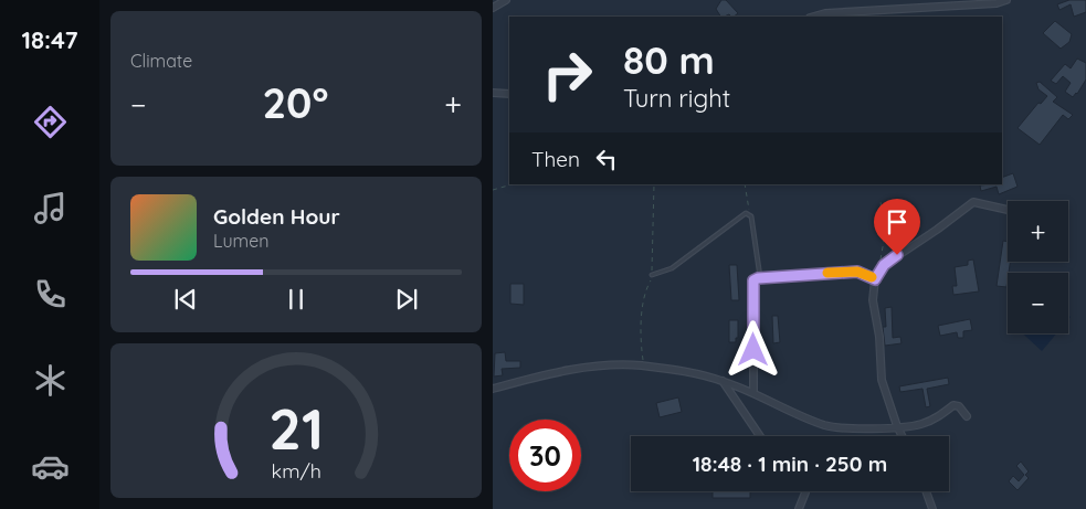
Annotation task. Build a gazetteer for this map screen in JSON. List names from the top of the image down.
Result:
{
  "page": {
    "tabs": "18:47",
    "tile": "Climate",
    "turn": ["80 m", "Turn right"],
    "heat": ["−", "20°", "+"],
    "then": "Then",
    "song": ["Golden Hour", "Lumen"],
    "map_buttons": ["+", "−"],
    "limit": "30",
    "trip": "18:48 · 1 min · 250 m",
    "gauge": ["21", "km/h"]
  }
}
